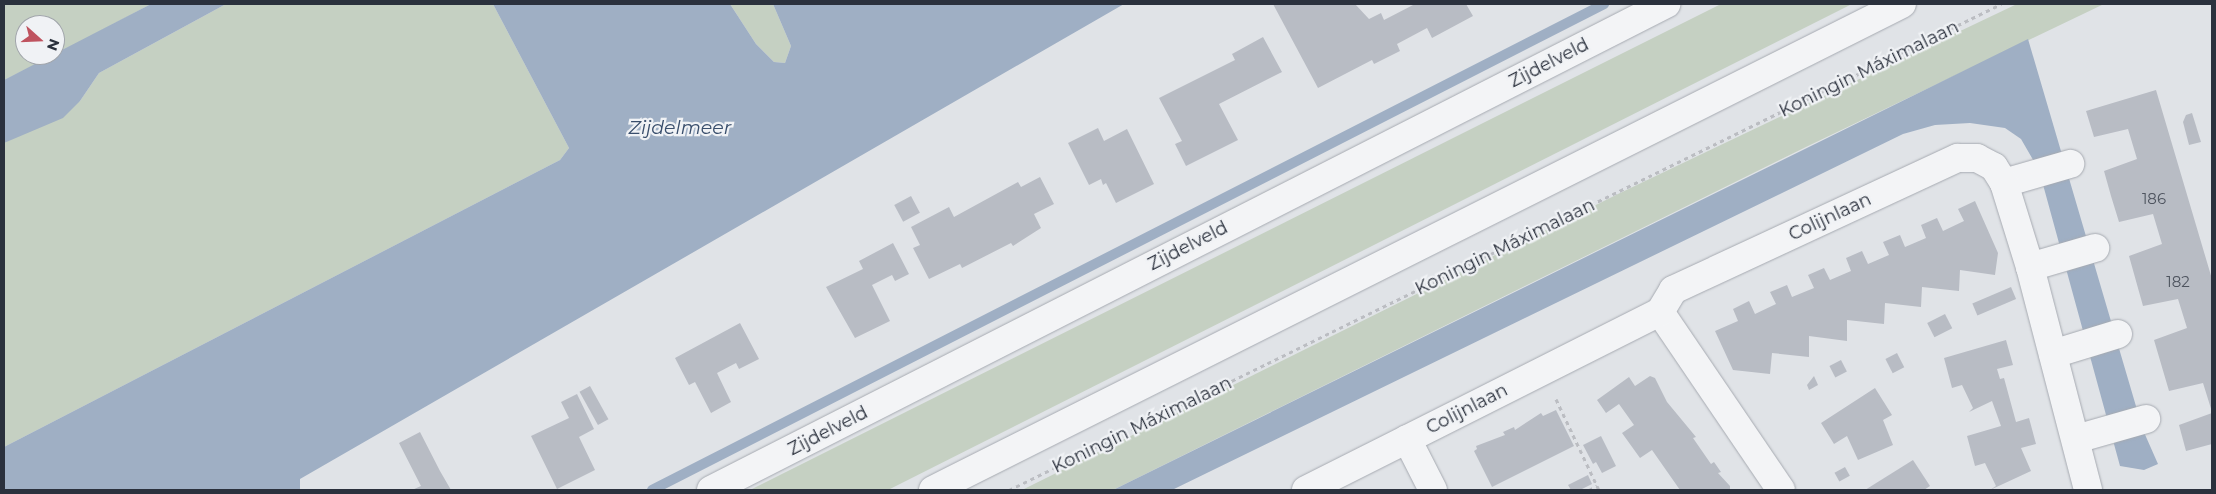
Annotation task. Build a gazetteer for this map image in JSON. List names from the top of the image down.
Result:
{
  "streets": {
    "street": ["Zijdelveld", "Koningin Máximalaan", "Colijnlaan"]
  },
  "water": ["Zijdelmeer"],
  "house_numbers": ["186", "182"],
  "north": "right"
}
